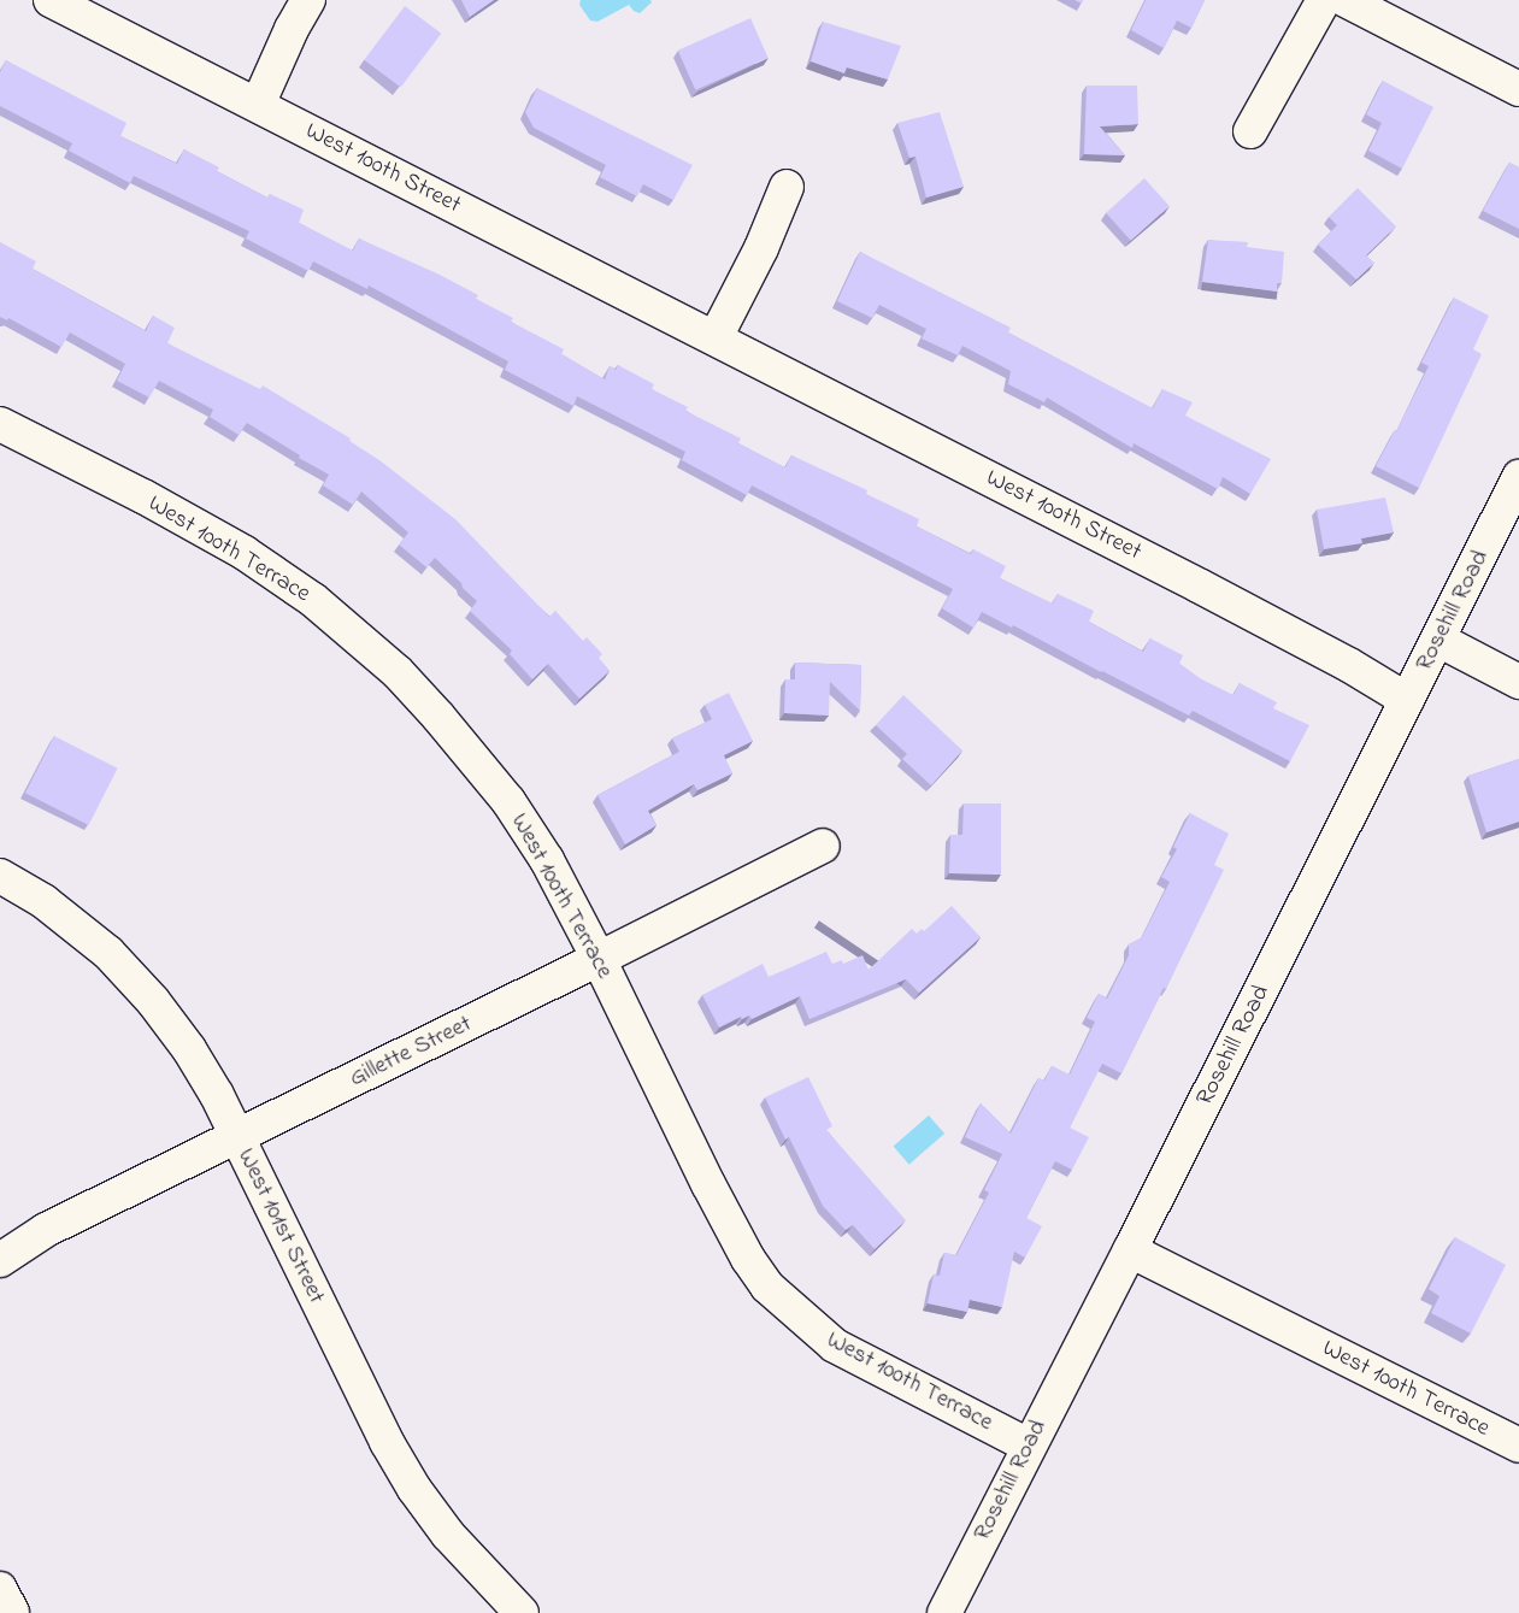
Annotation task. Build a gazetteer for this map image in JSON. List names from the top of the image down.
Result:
{
  "streets": {
    "street": [
      "West 100th Street",
      "West 100th Terrace",
      "Rosehill Road",
      "Gillette Street",
      "West 101st Street"
    ]
  },
  "crossings": [
    ["West 100th Street", "Rosehill Road"],
    ["West 100th Terrace", "Rosehill Road"],
    ["West 100th Terrace", "Gillette Street"],
    ["Gillette Street", "West 101st Street"]
  ]
}
